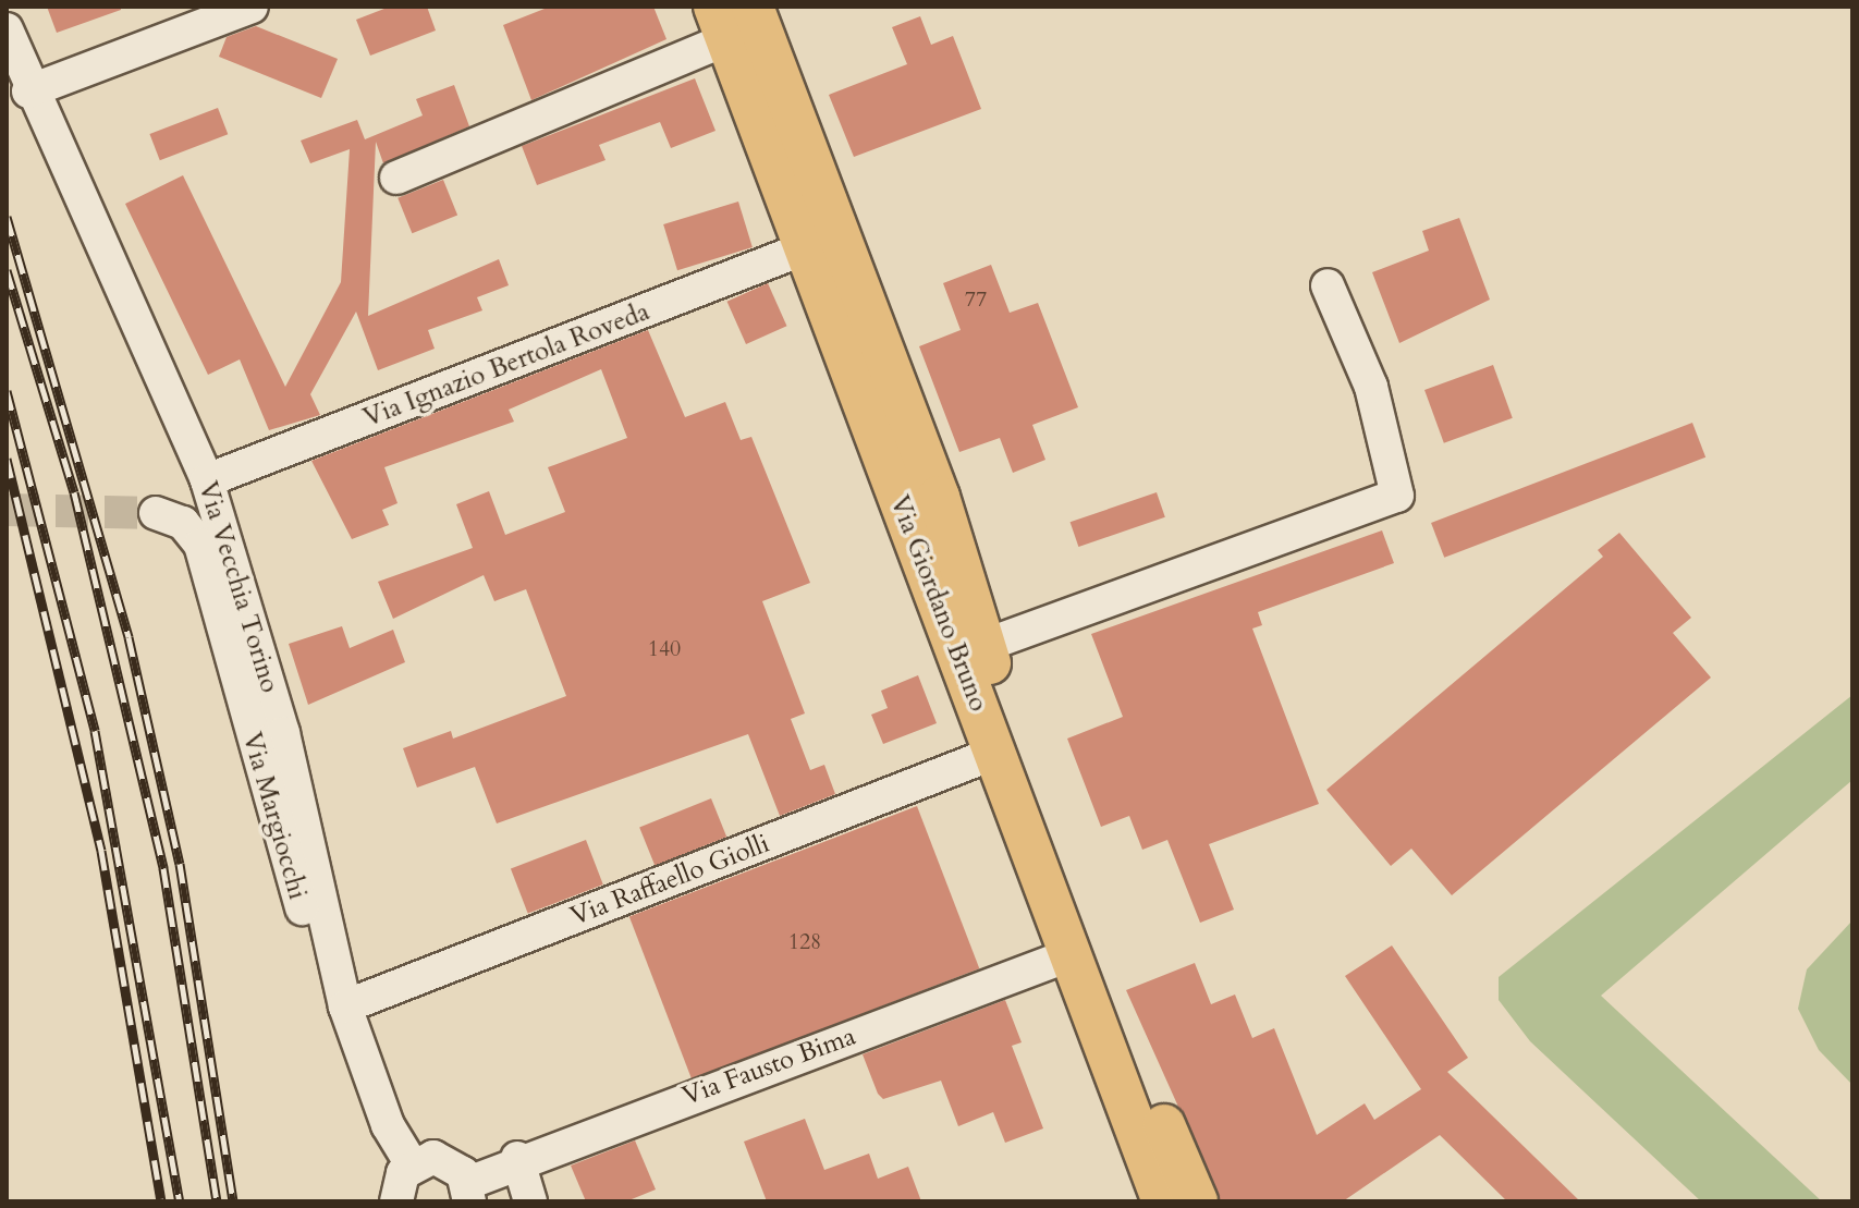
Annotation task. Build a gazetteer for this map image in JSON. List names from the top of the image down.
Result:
{
  "streets": {
    "main road": ["Via Giordano Bruno"],
    "street": [
      "Via Ignazio Bertola Roveda",
      "Via Vecchia Torino",
      "Via Margiocchi",
      "Via Raffaello Giolli",
      "Via Fausto Bima"
    ]
  },
  "crossings": [
    ["Via Ignazio Bertola Roveda", "Via Vecchia Torino"],
    ["Via Ignazio Bertola Roveda", "Via Giordano Bruno"],
    ["Via Vecchia Torino", "Via Margiocchi"],
    ["Via Vecchia Torino", "Via Raffaello Giolli"],
    ["Via Giordano Bruno", "Via Raffaello Giolli"],
    ["Via Giordano Bruno", "Via Fausto Bima"]
  ],
  "house_numbers": ["77", "140", "128"]
}
